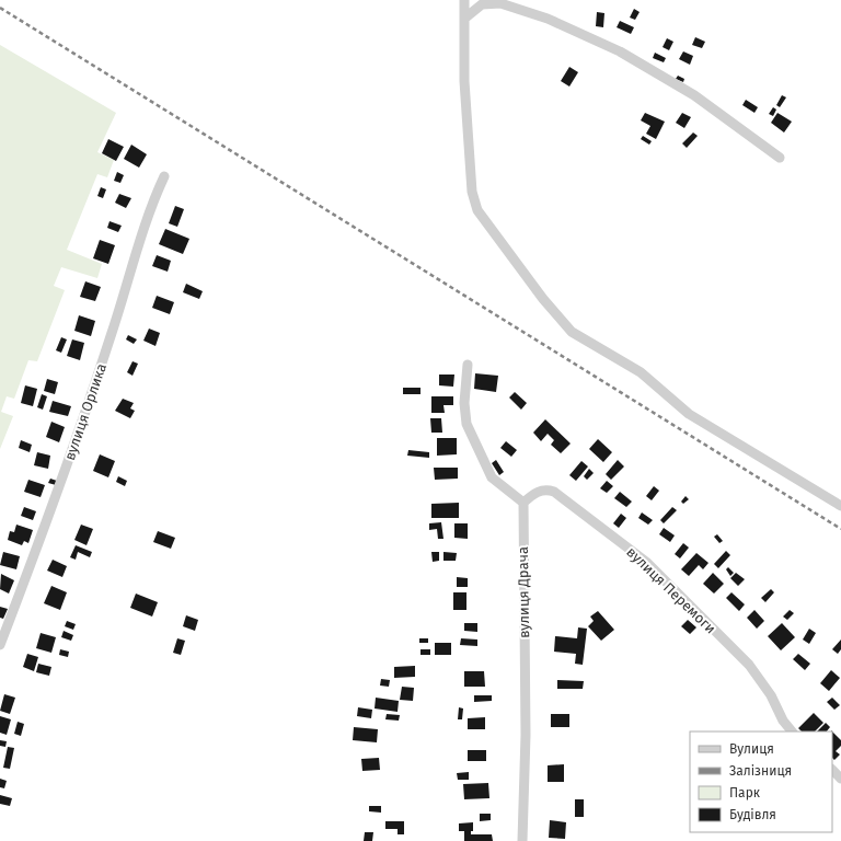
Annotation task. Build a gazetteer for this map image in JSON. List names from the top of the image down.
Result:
{
  "streets": {
    "street": ["вулиця Орлика", "вулиця Перемоги", "вулиця Драча"]
  },
  "crossings": [
    ["вулиця Перемоги", "вулиця Драча"]
  ],
  "legend": [
    "Вулиця",
    "Залізниця",
    "Парк",
    "Будівля"
  ]
}
